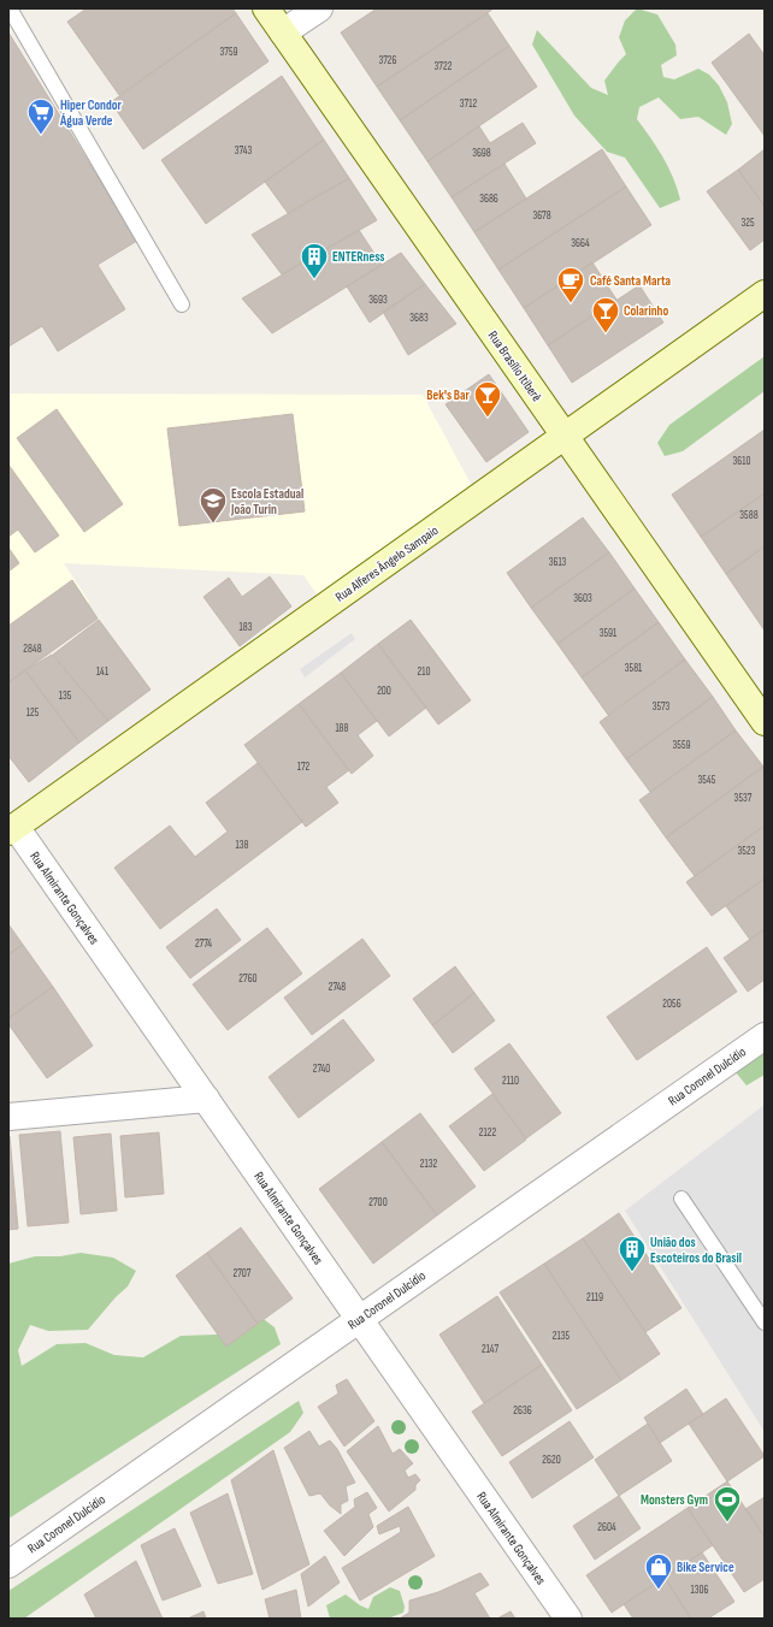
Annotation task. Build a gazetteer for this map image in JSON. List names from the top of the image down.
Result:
{
  "streets": {
    "main road": ["Rua Brasílio Itiberê", "Rua Alferes Ângelo Sampaio"],
    "street": ["Rua Almirante Gonçalves", "Rua Coronel Dulcídio"]
  },
  "crossings": [
    ["Rua Brasílio Itiberê", "Rua Alferes Ângelo Sampaio"],
    ["Rua Alferes Ângelo Sampaio", "Rua Almirante Gonçalves"],
    ["Rua Almirante Gonçalves", "Rua Coronel Dulcídio"]
  ],
  "places": {
    "supermarket": ["Hiper Condor Água Verde"],
    "building": ["ENTERness", "União dos Escoteiros do Brasil"],
    "cafe": ["Café Santa Marta"],
    "bar": ["Colarinho", "Bek's Bar"],
    "school or university": ["Escola Estadual João Turin"],
    "sports": ["Monsters Gym"],
    "shop": ["Bike Service"]
  },
  "house_numbers": [
    "3759",
    "3726",
    "3722",
    "3712",
    "3743",
    "3698",
    "3686",
    "3678",
    "325",
    "3664",
    "3693",
    "3683",
    "3610",
    "3588",
    "3613",
    "3603",
    "183",
    "3591",
    "2848",
    "3581",
    "141",
    "210",
    "200",
    "135",
    "3573",
    "125",
    "188",
    "3559",
    "172",
    "3545",
    "3537",
    "138",
    "3523",
    "2774",
    "2760",
    "2748",
    "2056",
    "2740",
    "2110",
    "2122",
    "2132",
    "2700",
    "2707",
    "2119",
    "2135",
    "2147",
    "2636",
    "2620",
    "2604",
    "1306"
  ]
}
